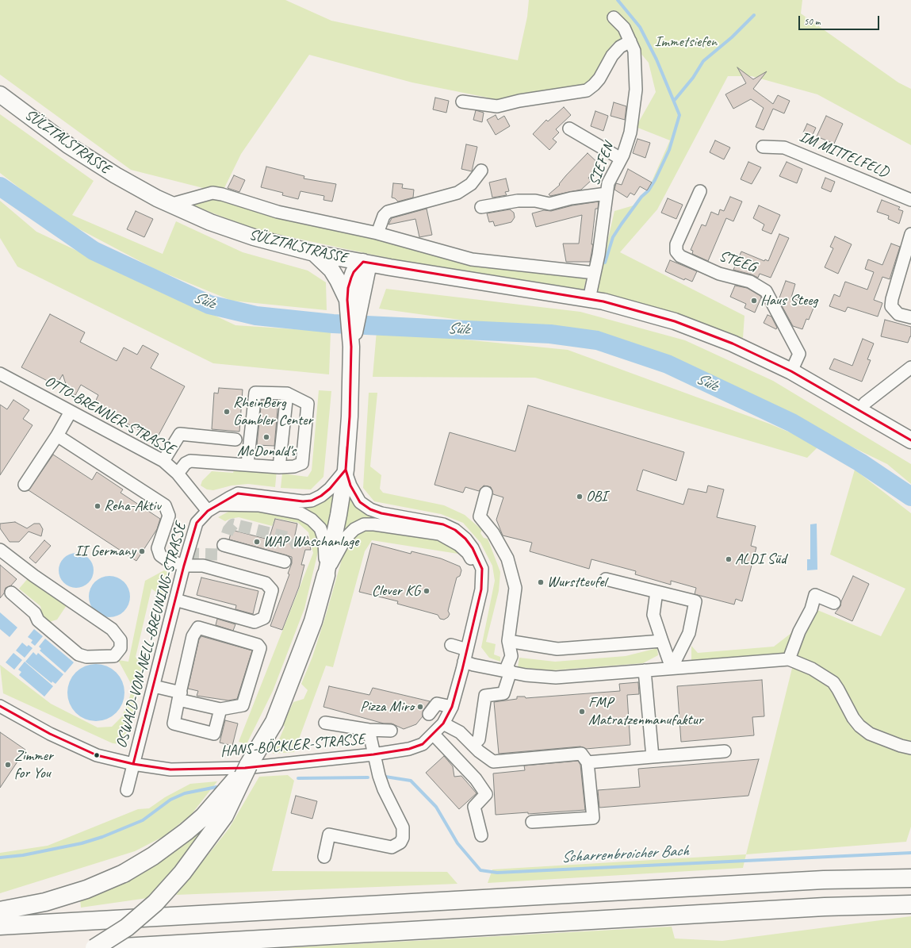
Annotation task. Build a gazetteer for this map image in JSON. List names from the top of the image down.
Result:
{
  "streets": {
    "main road": ["SÜLZTALSTRASSE"],
    "street": [
      "IM MITTELFELD",
      "SIEFEN",
      "STEEG",
      "OTTO-BRENNER-STRASSE",
      "OSWALD-VON-NELL-BREUNING-STRASSE",
      "HANS-BÖCKLER-STRASSE"
    ]
  },
  "crossings": [
    ["SÜLZTALSTRASSE", "SIEFEN"],
    ["SÜLZTALSTRASSE", "STEEG"],
    ["OTTO-BRENNER-STRASSE", "OSWALD-VON-NELL-BREUNING-STRASSE"],
    ["OSWALD-VON-NELL-BREUNING-STRASSE", "HANS-BÖCKLER-STRASSE"]
  ],
  "water": ["Sülz", "Scharrenbroicher Bach"],
  "parks": ["Immetsiefen"],
  "places": [
    "Haus Steeg",
    "RheinBerg Gambler Center",
    "McDonald's",
    "OBI",
    "Reha-Aktiv",
    "WAP Waschanlage",
    "II Germany",
    "ALDI Süd",
    "Wurstteufel",
    "Clever KG",
    "Pizza Miro",
    "FMP Matratzenmanufaktur",
    "Zimmer for You"
  ],
  "scale_bar": "50 m"
}
